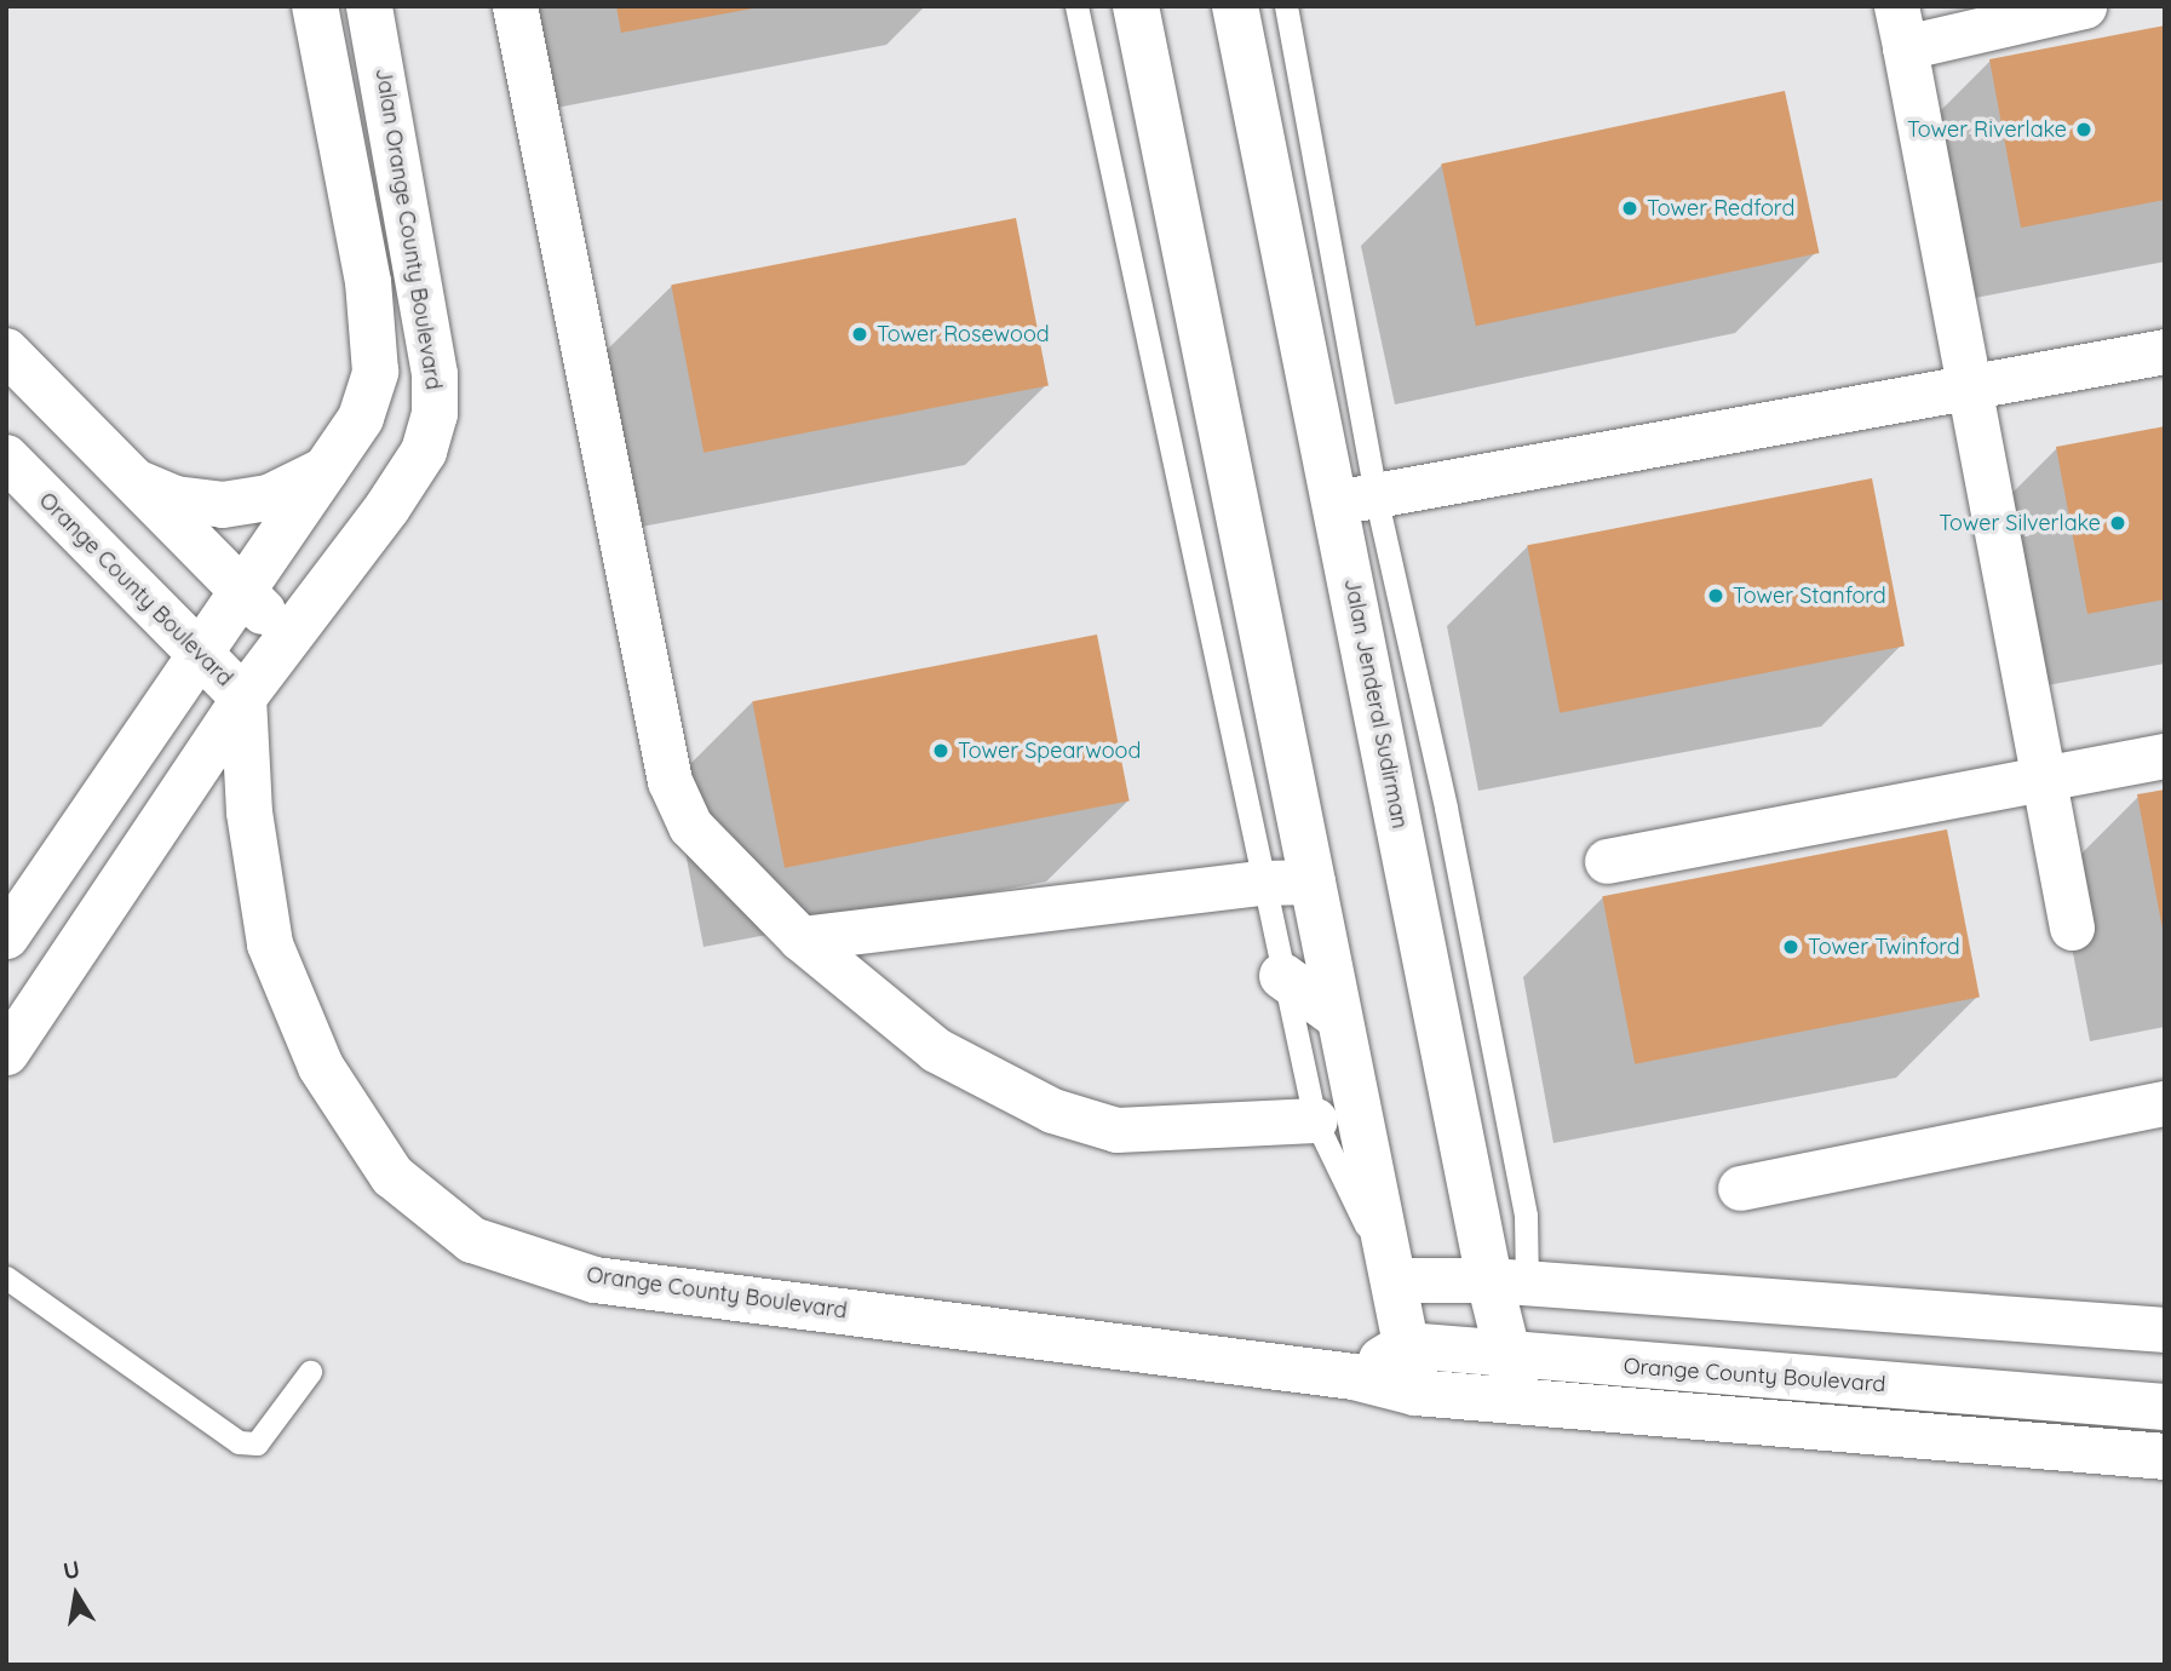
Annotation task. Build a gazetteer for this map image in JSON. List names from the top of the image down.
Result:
{
  "streets": {
    "main road": ["Jalan Orange County Boulevard", "Orange County Boulevard", "Jalan Jenderal Sudirman"]
  },
  "crossings": [
    ["Jalan Orange County Boulevard", "Orange County Boulevard"],
    ["Orange County Boulevard", "Jalan Jenderal Sudirman"]
  ],
  "places": [
    "Tower Riverlake",
    "Tower Redford",
    "Tower Rosewood",
    "Tower Silverlake",
    "Tower Stanford",
    "Tower Spearwood",
    "Tower Twinford"
  ],
  "north": "top"
}
